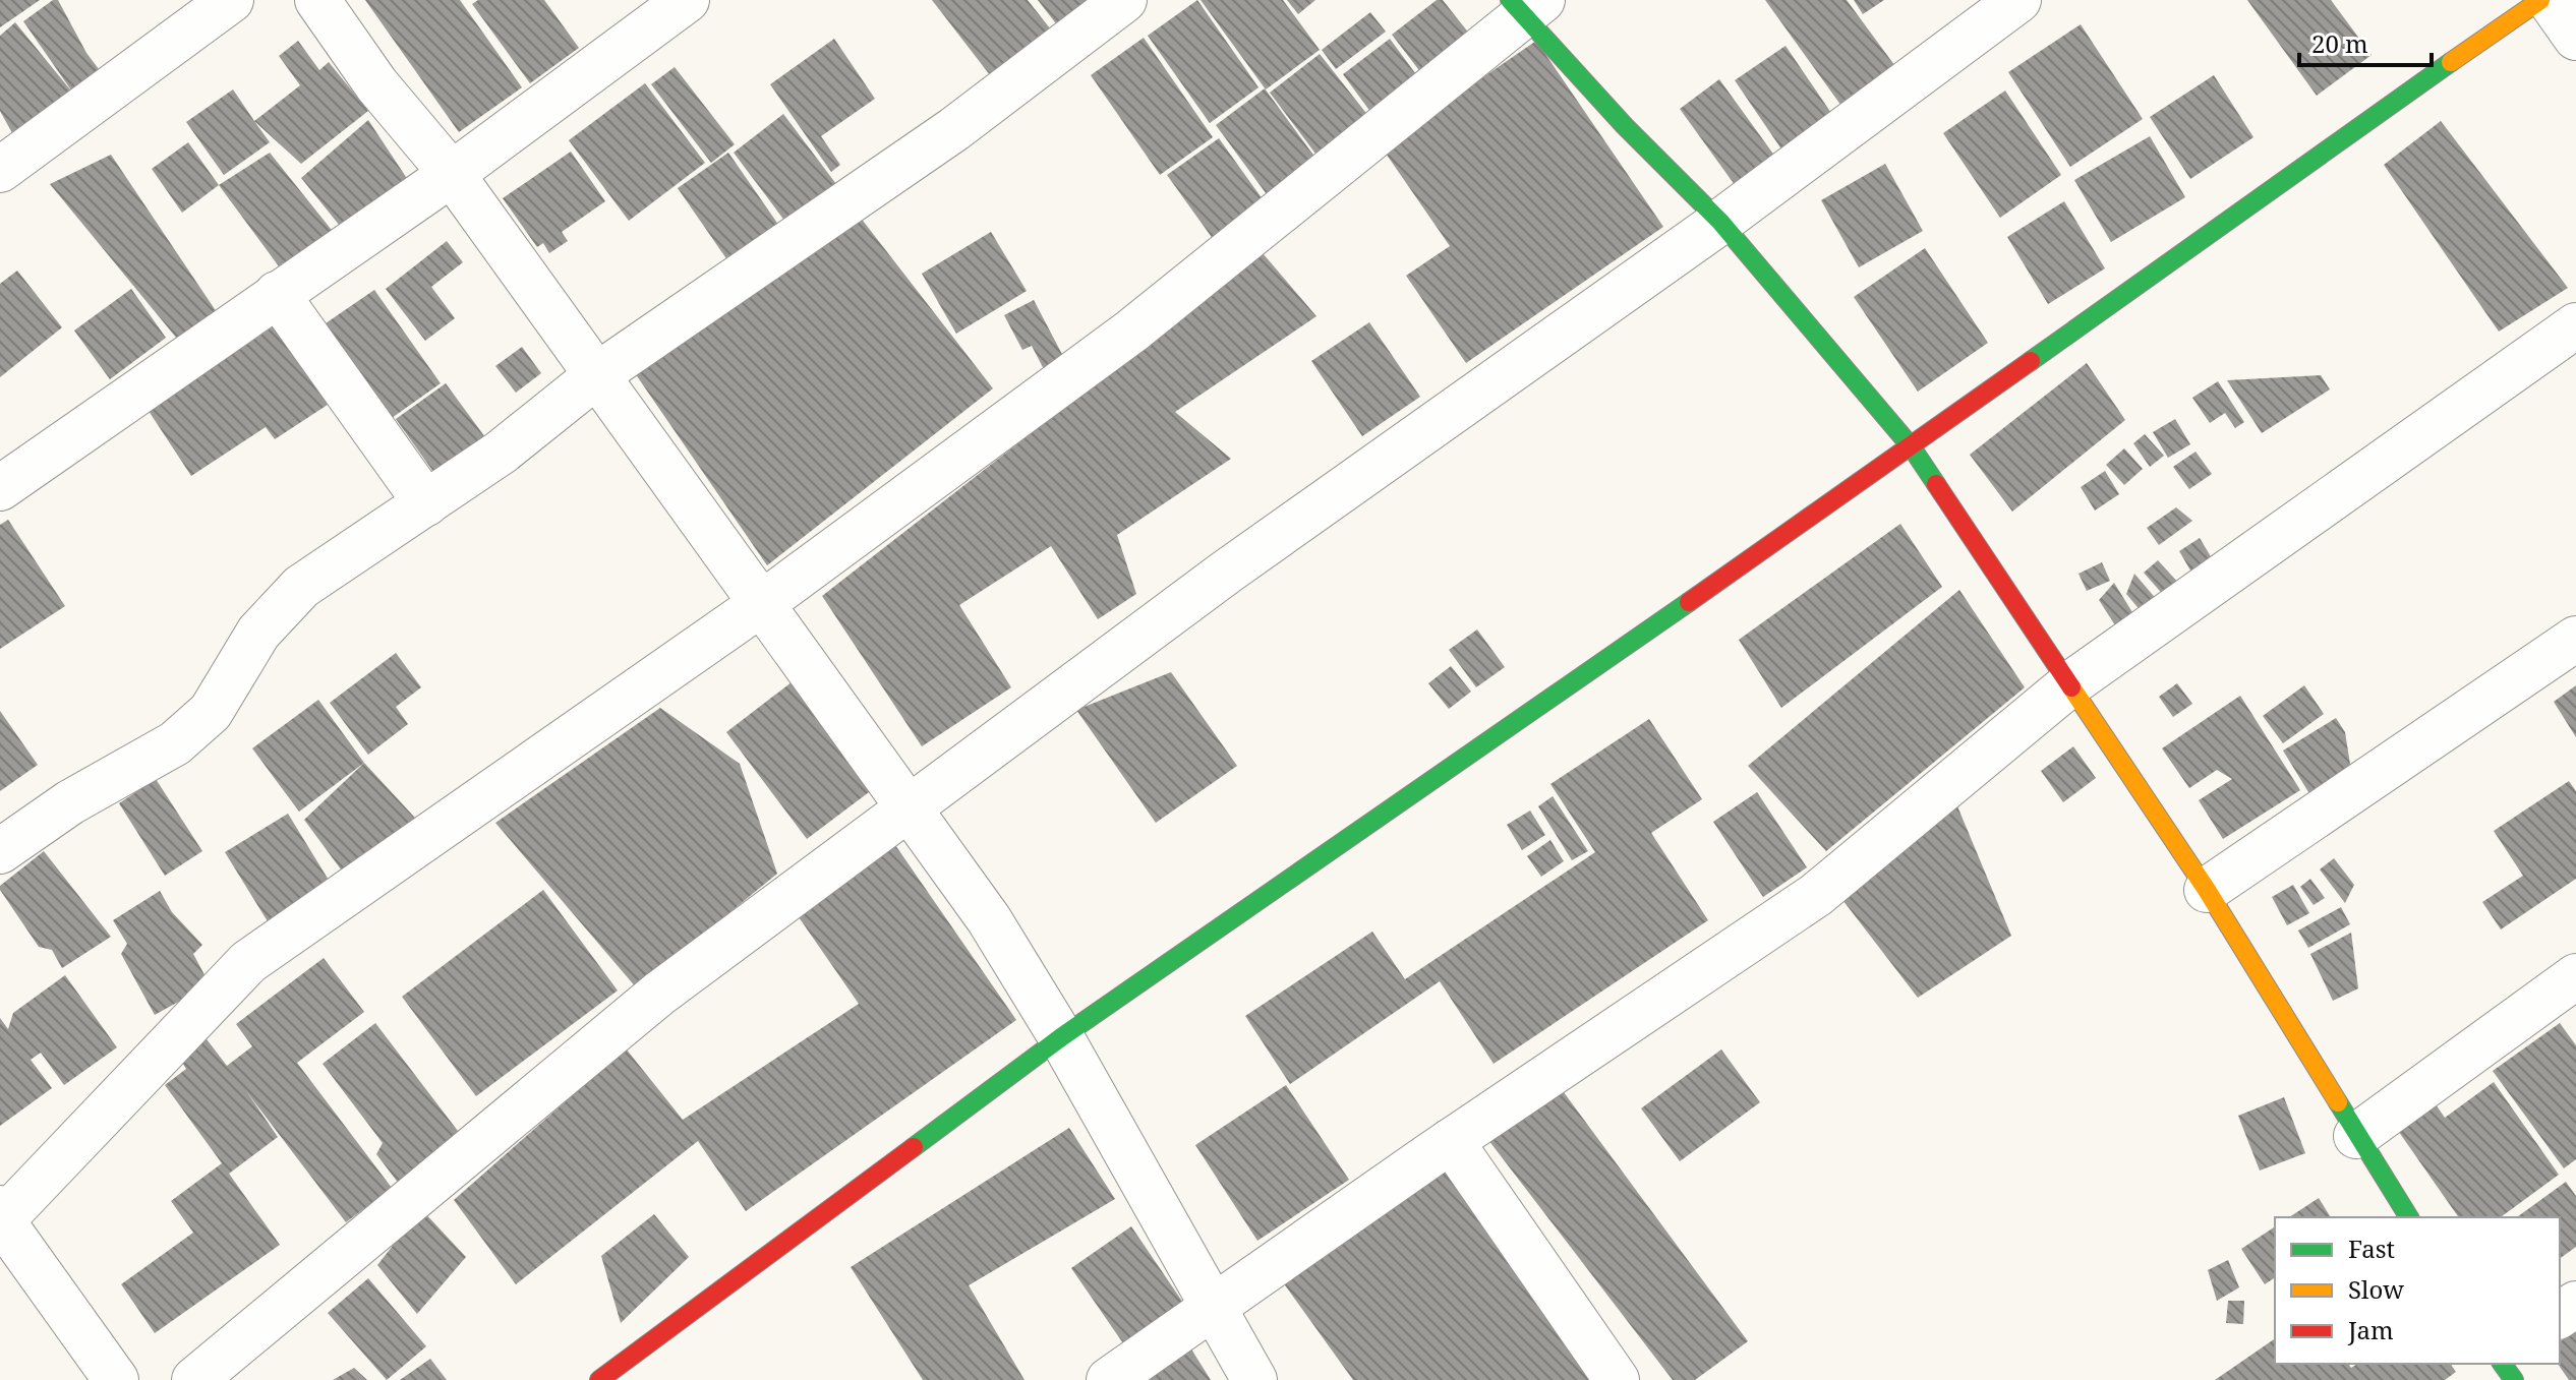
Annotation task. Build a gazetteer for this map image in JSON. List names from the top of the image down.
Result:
{
  "legend": ["Fast", "Slow", "Jam"],
  "scale_bar": "20 m"
}
